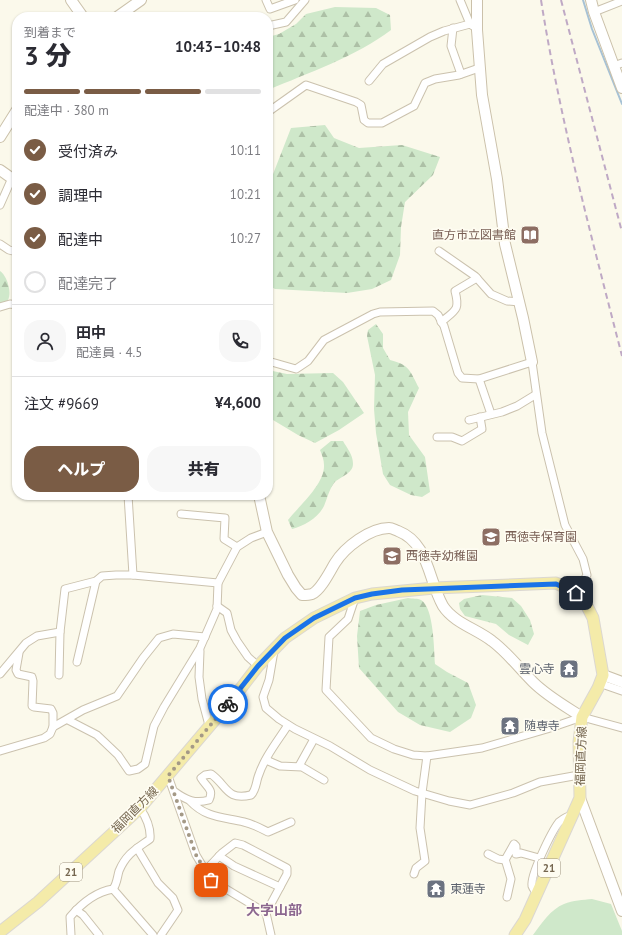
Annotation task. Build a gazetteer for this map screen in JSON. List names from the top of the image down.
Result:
{
  "streets": {
    "main road": ["福岡直方線", "21"]
  },
  "districts": ["大字山部"],
  "places": {
    "library": ["直方市立図書館"],
    "school or university": ["西徳寺保育園", "西徳寺幼稚園"],
    "temple": ["雲心寺", "随専寺", "東蓮寺"]
  },
  "page": {
    "heading": ["3 分", "到着まで", "10:43–10:48"],
    "panel": [
      "田中",
      "配達員 · 4.5",
      "注文 #9669",
      "¥4,600"
    ],
    "bar": "配達中 · 380 m",
    "list": [
      ["受付済み", "10:11"],
      ["調理中", "10:21"],
      ["配達中", "10:27"],
      "配達完了"
    ],
    "buttons": ["ヘルプ", "共有"]
  }
}
